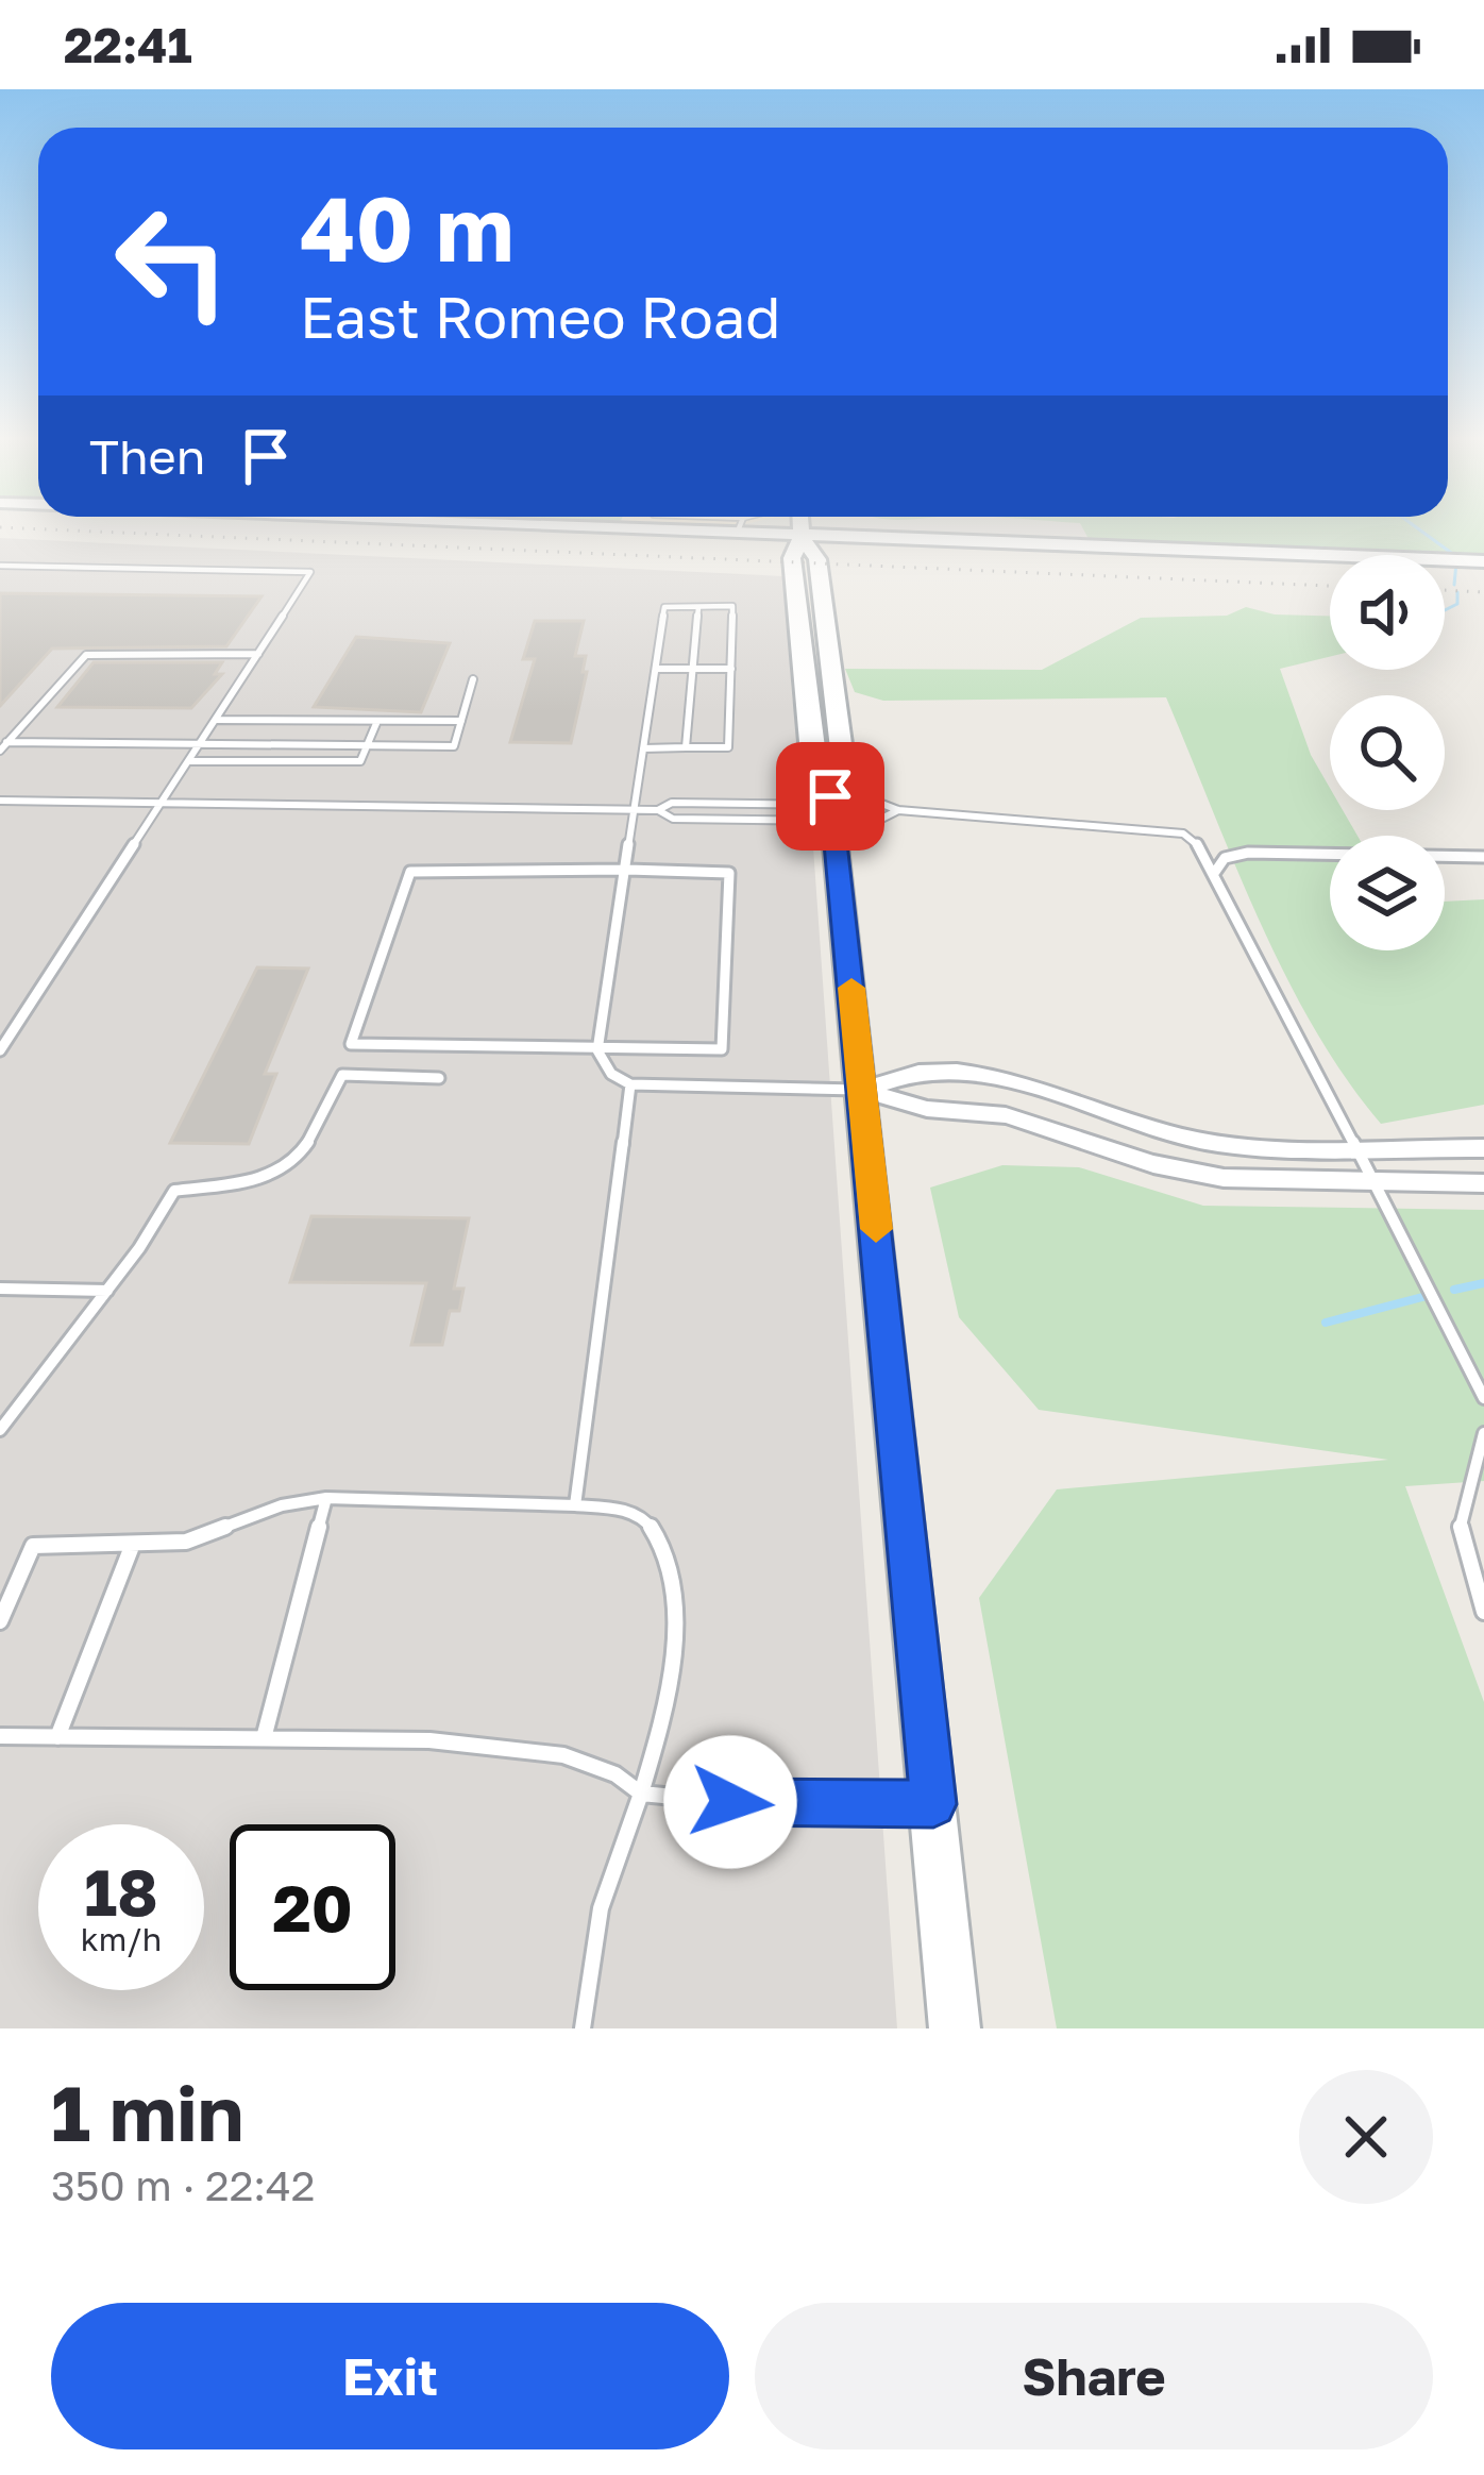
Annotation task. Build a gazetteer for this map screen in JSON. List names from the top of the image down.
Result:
{
  "page": {
    "status": "22:41",
    "turn": ["40 m", "East Romeo Road"],
    "then": "Then",
    "speed": "18 km/h",
    "limit": "20",
    "heading": ["1 min", "350 m · 22:42"],
    "buttons": ["Exit", "Share"]
  }
}
